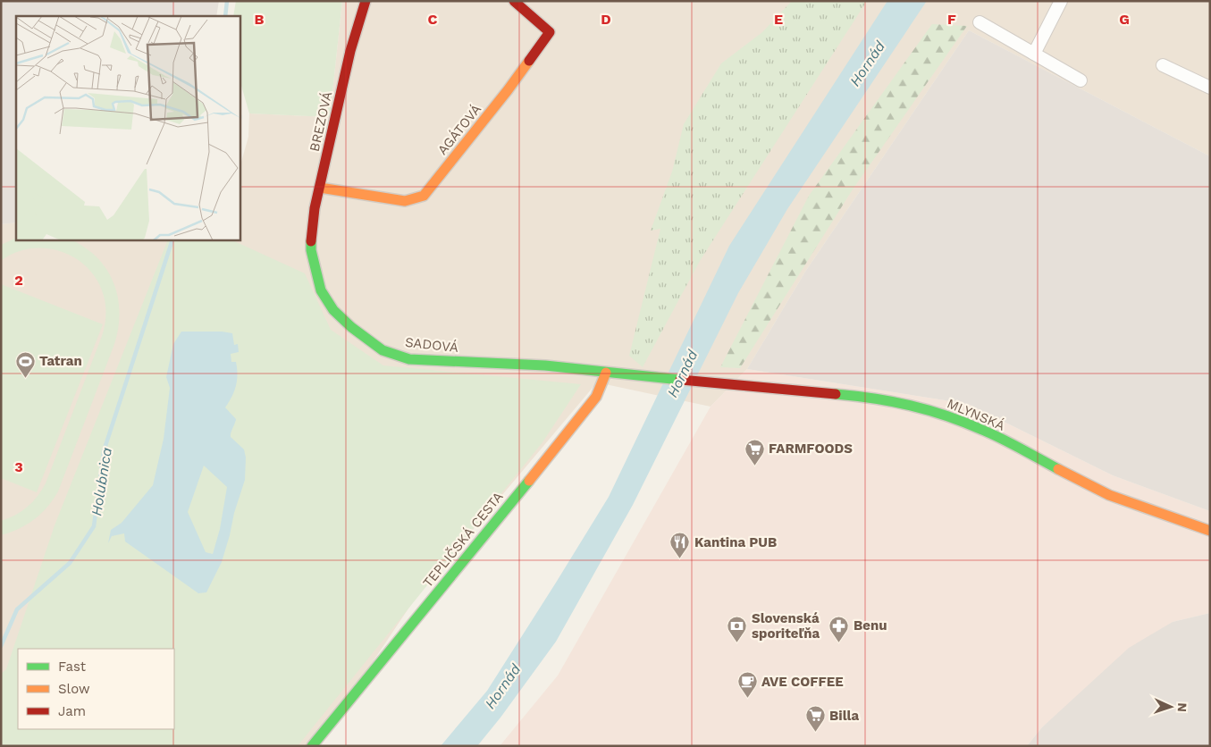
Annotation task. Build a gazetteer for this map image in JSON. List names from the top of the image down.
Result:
{
  "streets": {
    "street": [
      "BREZOVÁ",
      "AGÁTOVÁ",
      "SADOVÁ",
      "MLYNSKÁ",
      "TEPLIČSKÁ CESTA"
    ]
  },
  "crossings": [
    ["BREZOVÁ", "AGÁTOVÁ"],
    ["BREZOVÁ", "SADOVÁ"],
    ["SADOVÁ", "MLYNSKÁ"],
    ["SADOVÁ", "TEPLIČSKÁ CESTA"],
    ["MLYNSKÁ", "TEPLIČSKÁ CESTA"]
  ],
  "water": ["Hornád", "Holubnica"],
  "places": {
    "sports": ["Tatran"],
    "supermarket": ["FARMFOODS", "Billa"],
    "restaurant": ["Kantina PUB"],
    "pharmacy": ["Benu"],
    "bank": ["Slovenská sporiteľňa"],
    "cafe": ["AVE COFFEE"]
  },
  "legend": ["Fast", "Slow", "Jam"],
  "north": "right",
  "grid": {
    "columns": [
      "B",
      "C",
      "D",
      "E",
      "F",
      "G"
    ],
    "rows": ["2", "3"]
  }
}
